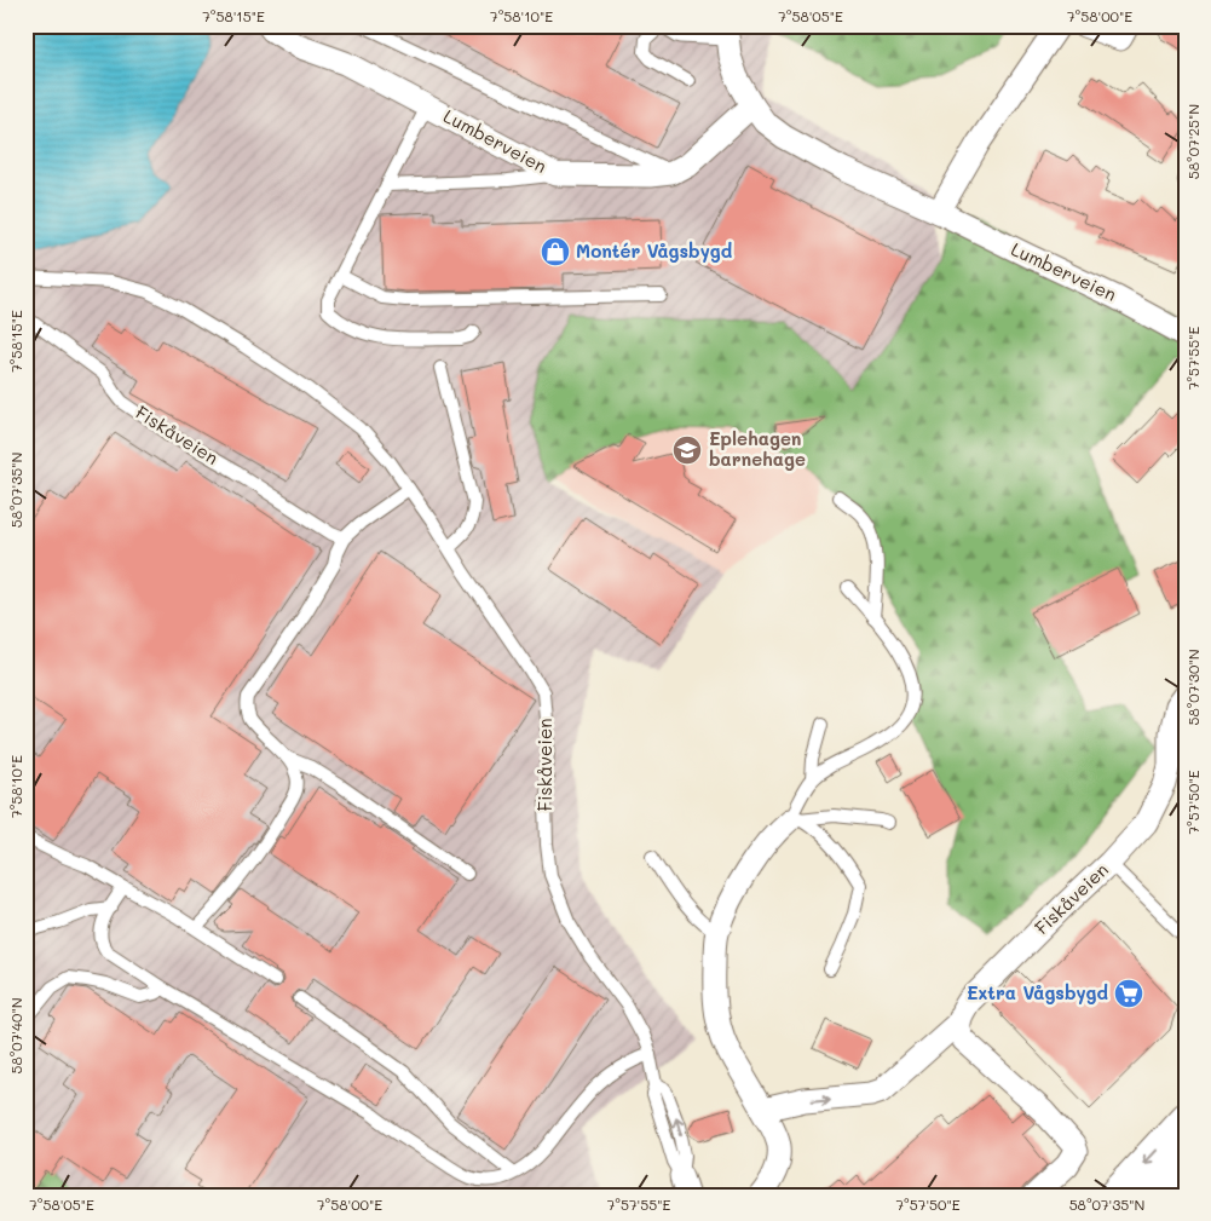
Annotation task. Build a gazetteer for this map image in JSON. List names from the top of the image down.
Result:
{
  "streets": {
    "street": ["Lumberveien", "Fiskåveien"]
  },
  "places": {
    "shop": ["Montér Vågsbygd"],
    "school or university": ["Eplehagen barnehage"],
    "supermarket": ["Extra Vågsbygd"]
  },
  "coordinates": [
    "7°58'15\"E",
    "7°58'10\"E",
    "7°58'05\"E",
    "7°58'00\"E",
    "58°07'25\"N",
    "7°57'55\"E",
    "58°07'35\"N",
    "58°07'30\"N",
    "7°57'50\"E",
    "58°07'40\"N"
  ]
}
